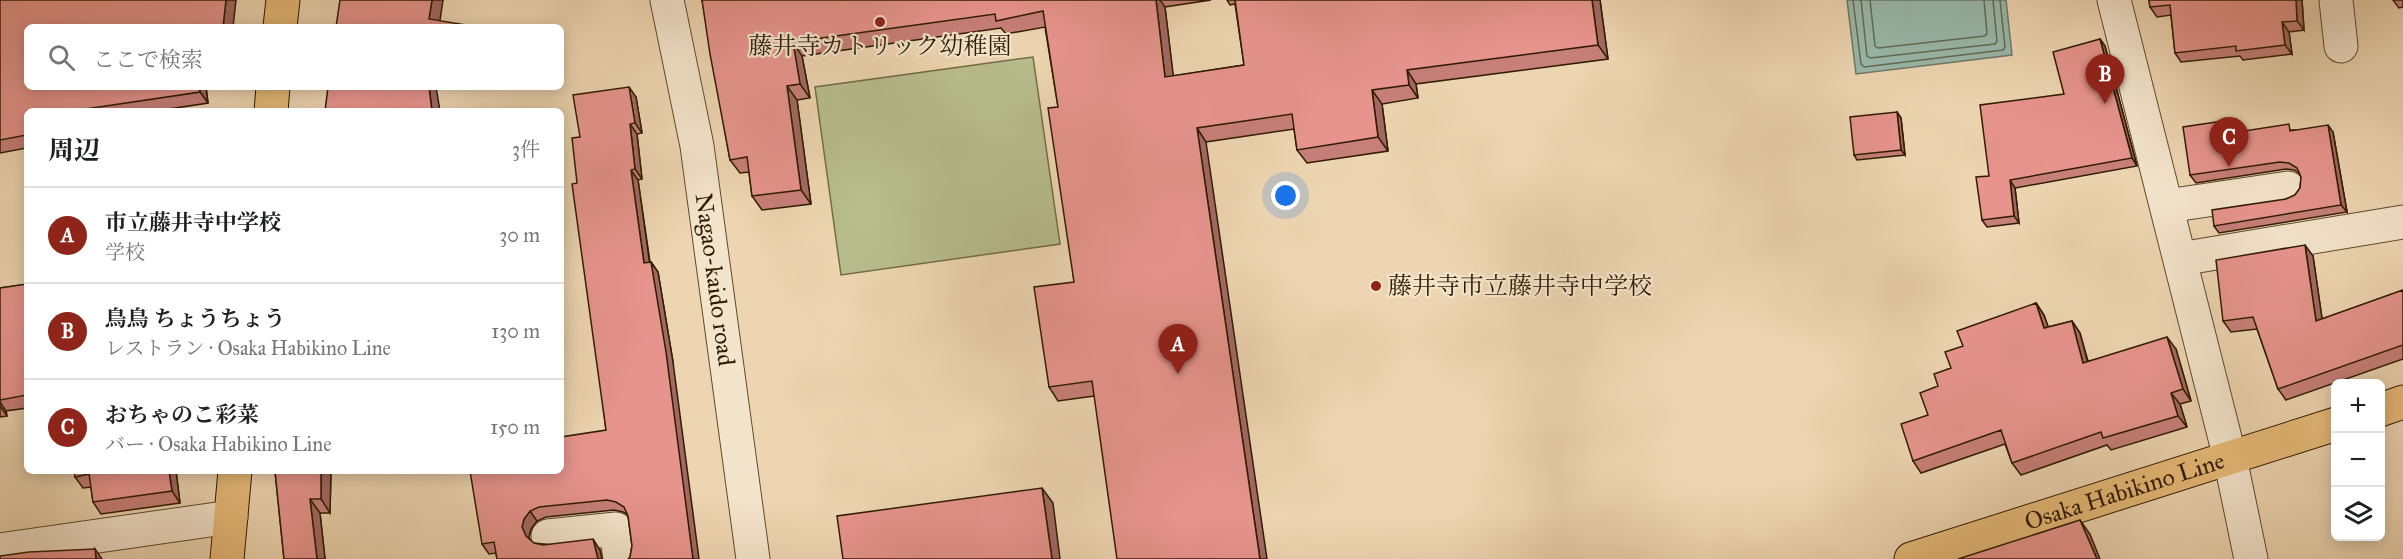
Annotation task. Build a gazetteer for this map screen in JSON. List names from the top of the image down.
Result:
{
  "streets": {
    "main road": ["Osaka Habikino Line"],
    "street": ["Nagao-kaido road"]
  },
  "places": ["藤井寺カトリック幼稚園", "藤井寺市立藤井寺中学校"],
  "page": {
    "search": "ここで検索",
    "pins": ["B", "C", "A"],
    "heading": ["周辺", "3件"],
    "list": [
      {
        "mark": "A",
        "name": "市立藤井寺中学校",
        "note": "学校",
        "value": "30 m"
      },
      {
        "mark": "B",
        "name": "鳥鳥 ちょうちょう",
        "note": "レストラン · Osaka Habikino Line",
        "value": "130 m"
      },
      {
        "mark": "C",
        "name": "おちゃのこ彩菜",
        "note": "バー · Osaka Habikino Line",
        "value": "150 m"
      }
    ],
    "map_buttons": ["+", "−"]
  }
}
